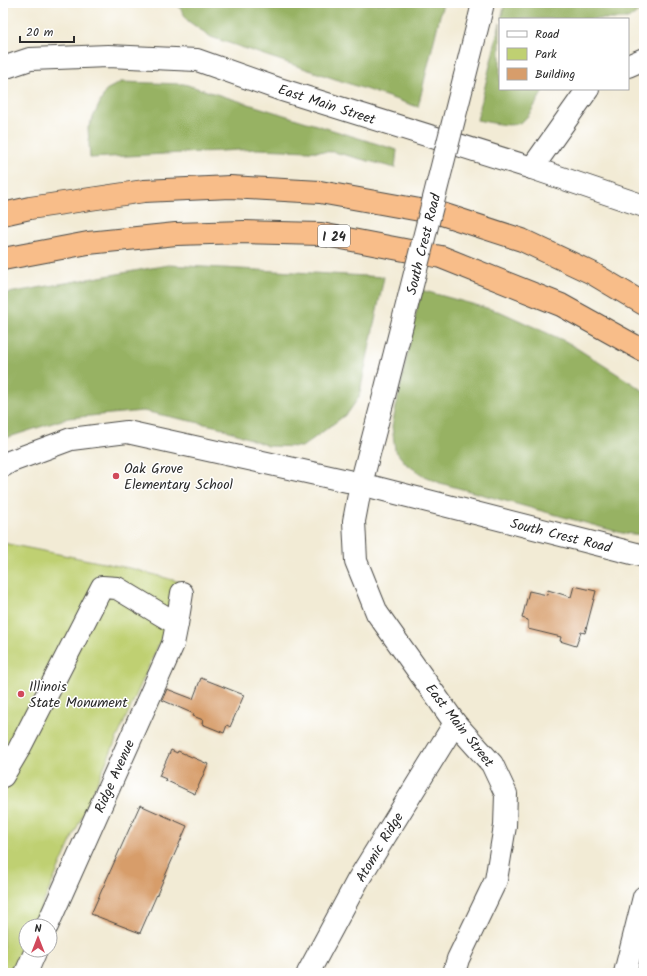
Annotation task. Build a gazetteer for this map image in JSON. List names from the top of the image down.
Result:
{
  "streets": {
    "highway": ["I 24"],
    "street": [
      "East Main Street",
      "South Crest Road",
      "Ridge Avenue",
      "Atomic Ridge"
    ]
  },
  "crossings": [
    ["East Main Street", "South Crest Road"],
    ["East Main Street", "Atomic Ridge"]
  ],
  "places": ["Oak Grove Elementary School", "Illinois State Monument"],
  "legend": ["Road", "Park", "Building"],
  "scale_bar": "20 m",
  "north": "top"
}
